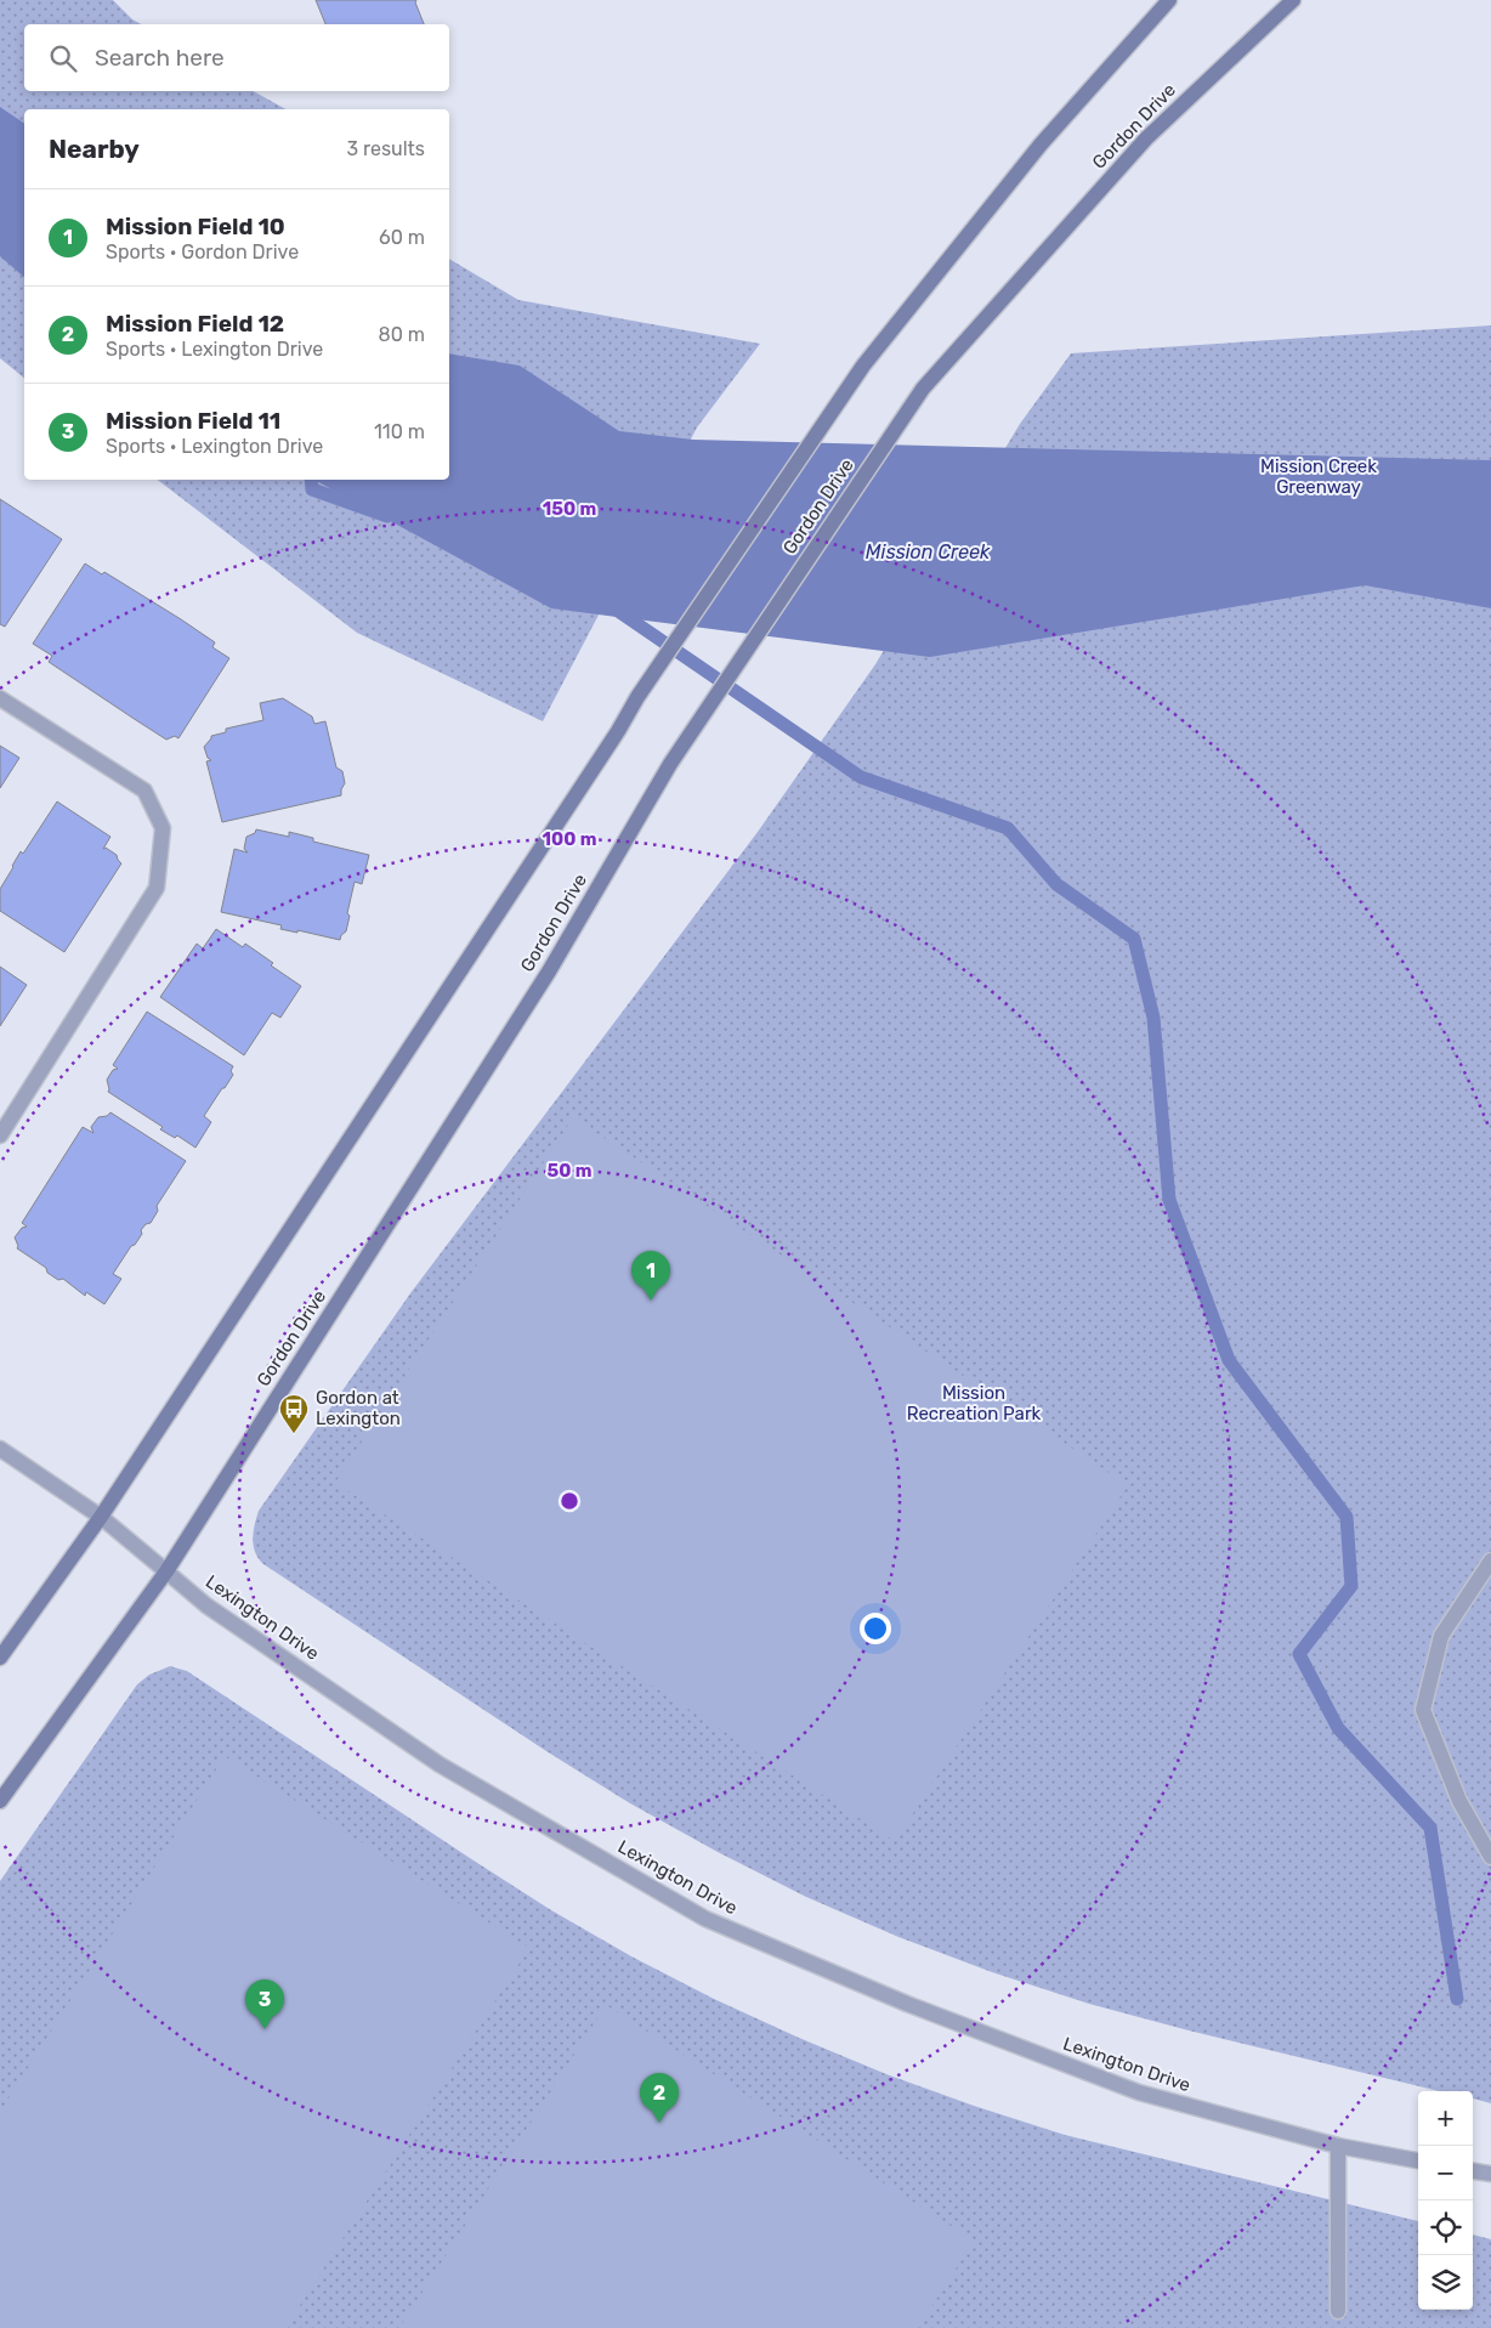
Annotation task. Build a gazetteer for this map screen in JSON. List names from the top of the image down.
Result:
{
  "streets": {
    "main road": ["Gordon Drive"],
    "street": ["Lexington Drive"]
  },
  "crossings": [
    ["Gordon Drive", "Lexington Drive"]
  ],
  "water": ["Mission Creek"],
  "parks": ["Mission Creek Greenway", "Mission Recreation Park"],
  "places": {
    "bus stop": ["Gordon at Lexington"]
  },
  "page": {
    "search": "Search here",
    "heading": ["Nearby", "3 results"],
    "list": [
      {
        "mark": "1",
        "name": "Mission Field 10",
        "note": "Sports · Gordon Drive",
        "value": "60 m"
      },
      {
        "mark": "2",
        "name": "Mission Field 12",
        "note": "Sports · Lexington Drive",
        "value": "80 m"
      },
      {
        "mark": "3",
        "name": "Mission Field 11",
        "note": "Sports · Lexington Drive",
        "value": "110 m"
      }
    ],
    "pins": ["1", "3", "2"],
    "map_buttons": ["+", "−"]
  },
  "rings": ["150 m", "100 m", "50 m"]
}
